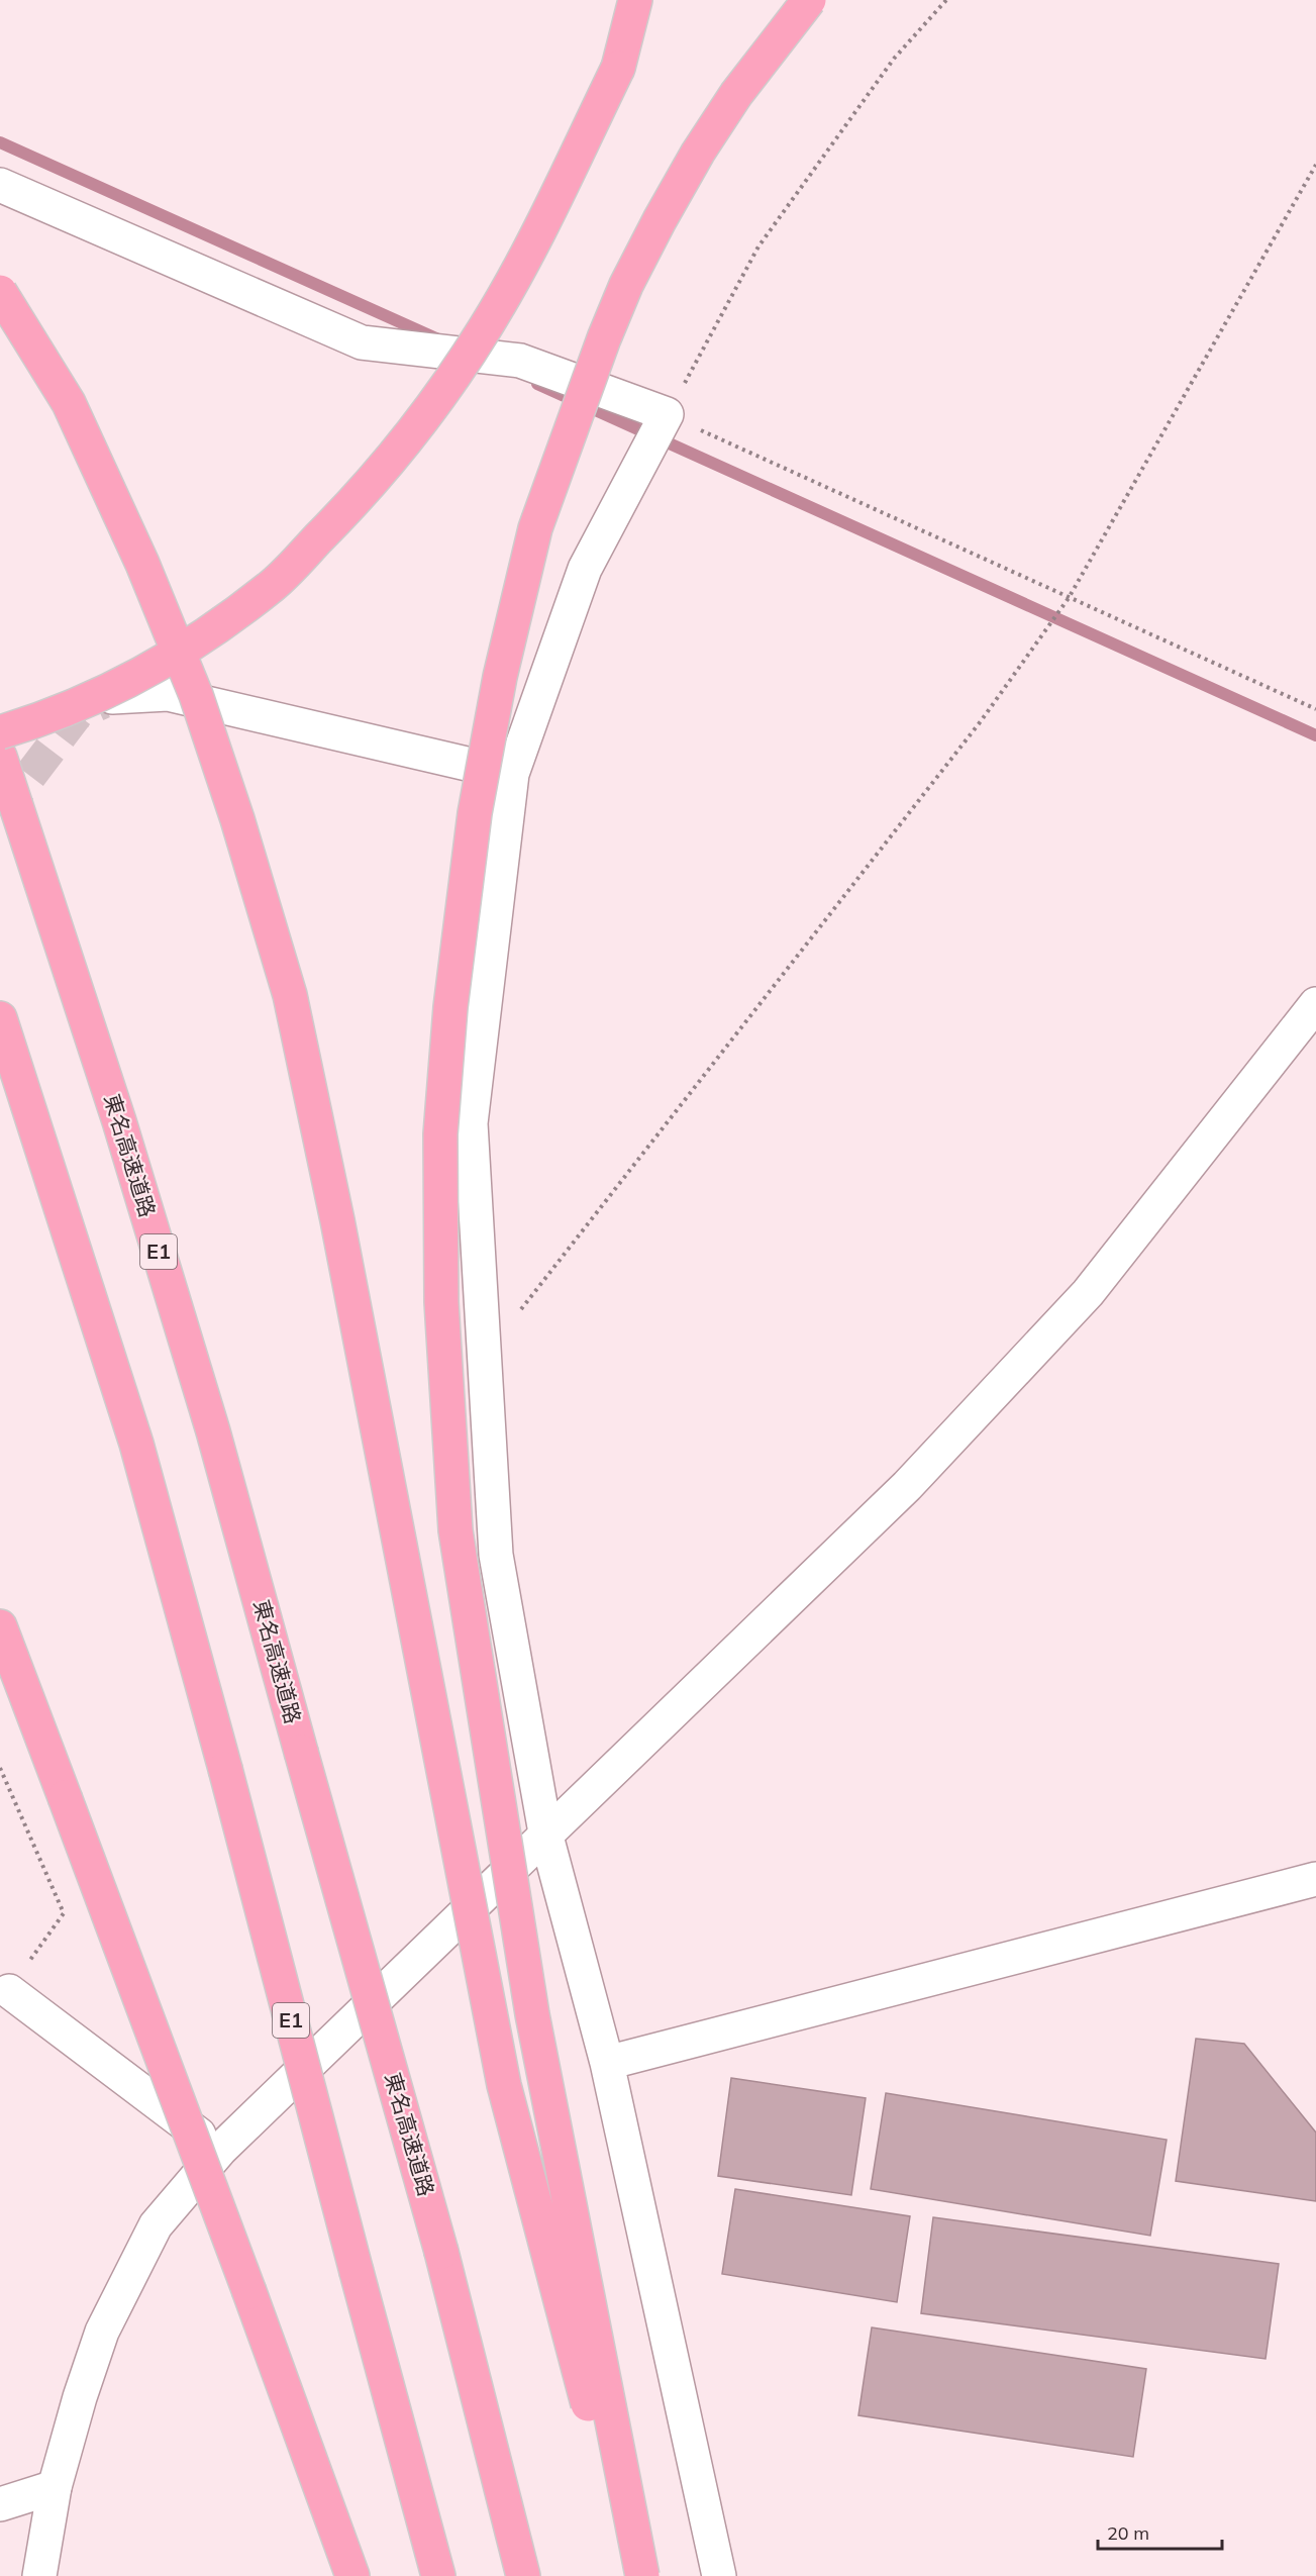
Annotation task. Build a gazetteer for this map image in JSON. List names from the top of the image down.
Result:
{
  "streets": {
    "highway": ["東名高速道路", "E1"]
  },
  "scale_bar": "20 m"
}
